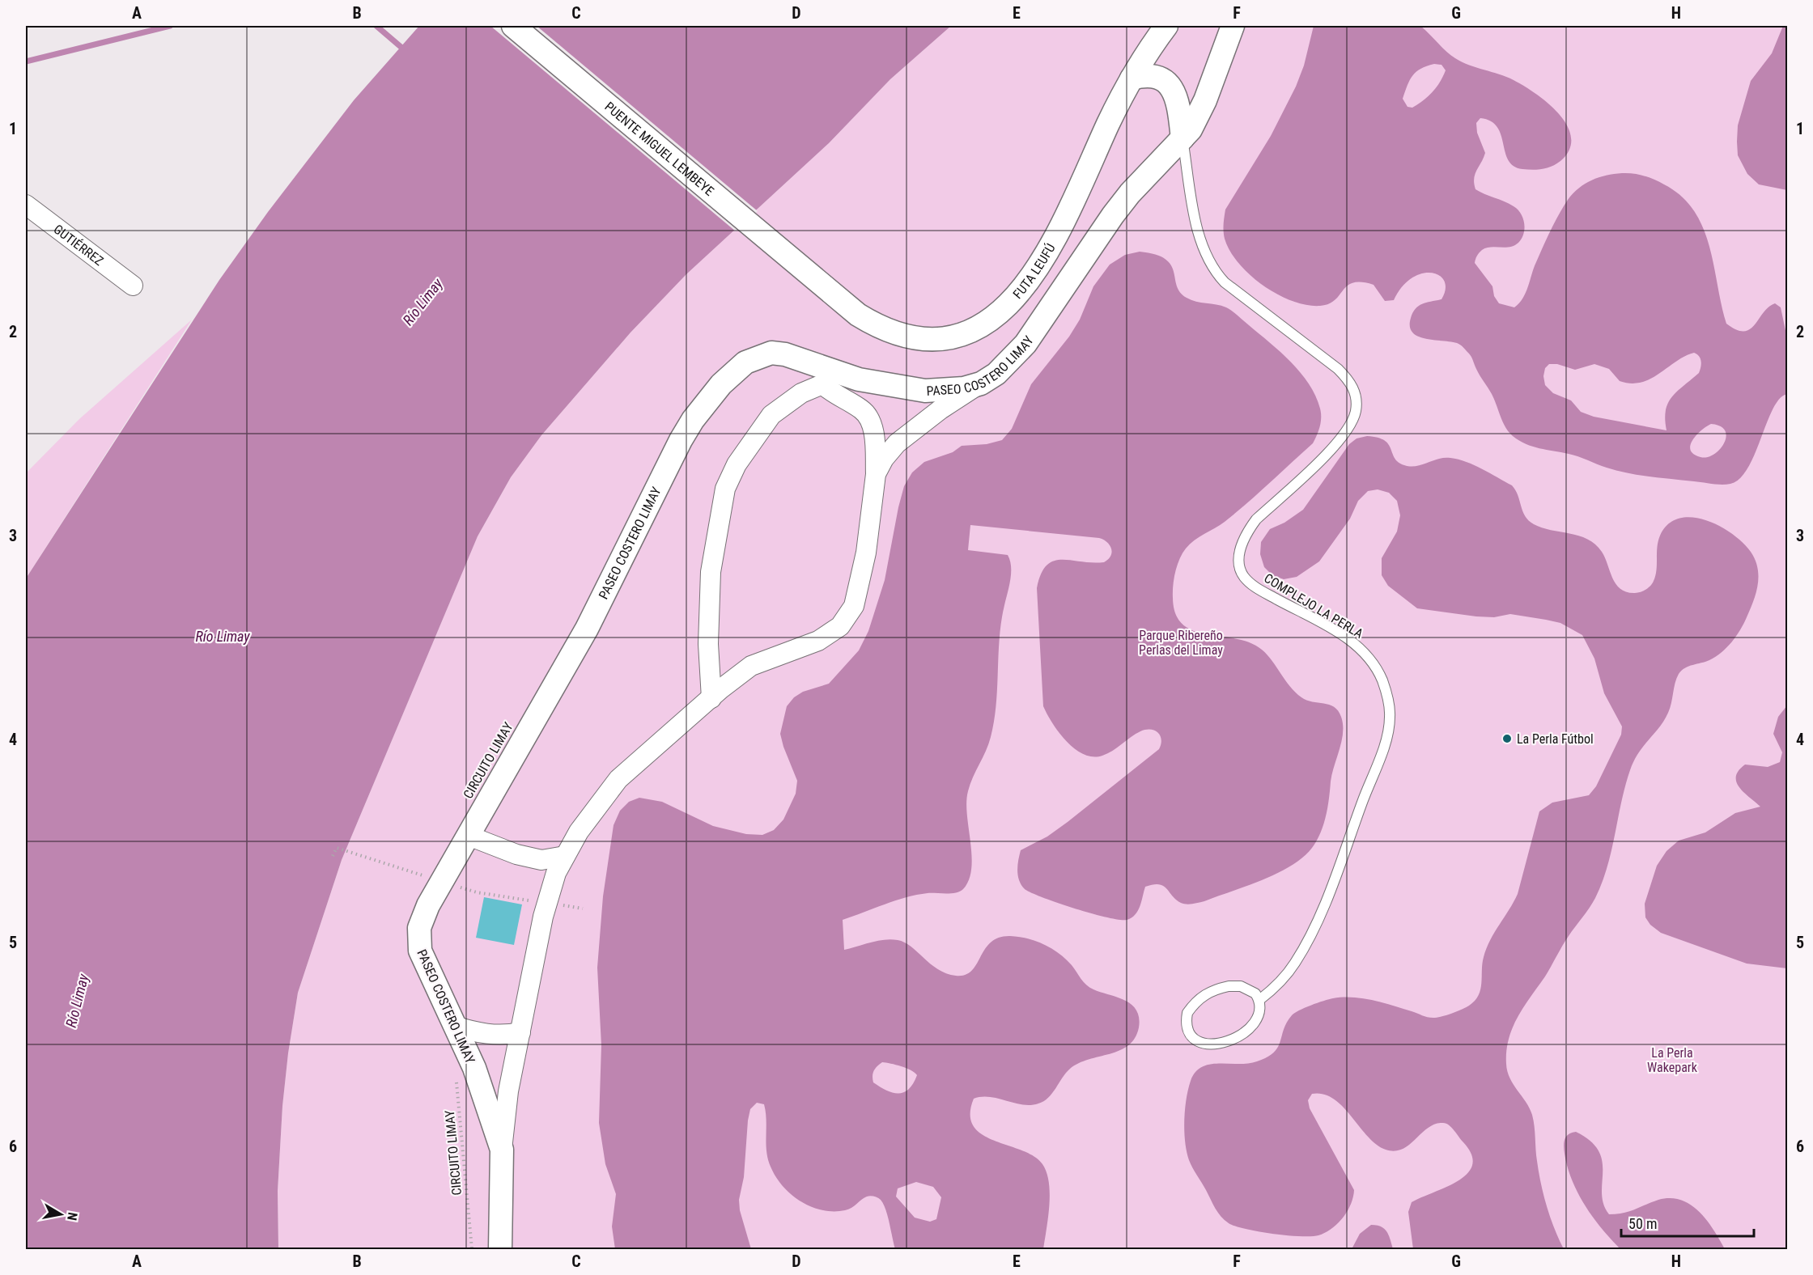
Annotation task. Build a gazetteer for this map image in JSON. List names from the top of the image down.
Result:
{
  "streets": {
    "street": [
      "PUENTE MIGUEL LEMBEYE",
      "GUTIÉRREZ",
      "FUTA LEUFÚ",
      "PASEO COSTERO LIMAY"
    ],
    "lane": ["COMPLEJO LA PERLA"],
    "path": ["CIRCUITO LIMAY"]
  },
  "crossings": [
    ["PUENTE MIGUEL LEMBEYE", "FUTA LEUFÚ"],
    ["PASEO COSTERO LIMAY", "COMPLEJO LA PERLA"]
  ],
  "water": ["Río Limay"],
  "parks": ["Parque Ribereño Perlas del Limay", "La Perla Wakepark"],
  "places": ["La Perla Fútbol"],
  "scale_bar": "50 m",
  "north": "right",
  "grid": {
    "columns": [
      "A",
      "B",
      "C",
      "D",
      "E",
      "F",
      "G",
      "H"
    ],
    "rows": [
      "1",
      "2",
      "3",
      "4",
      "5",
      "6"
    ]
  }
}
